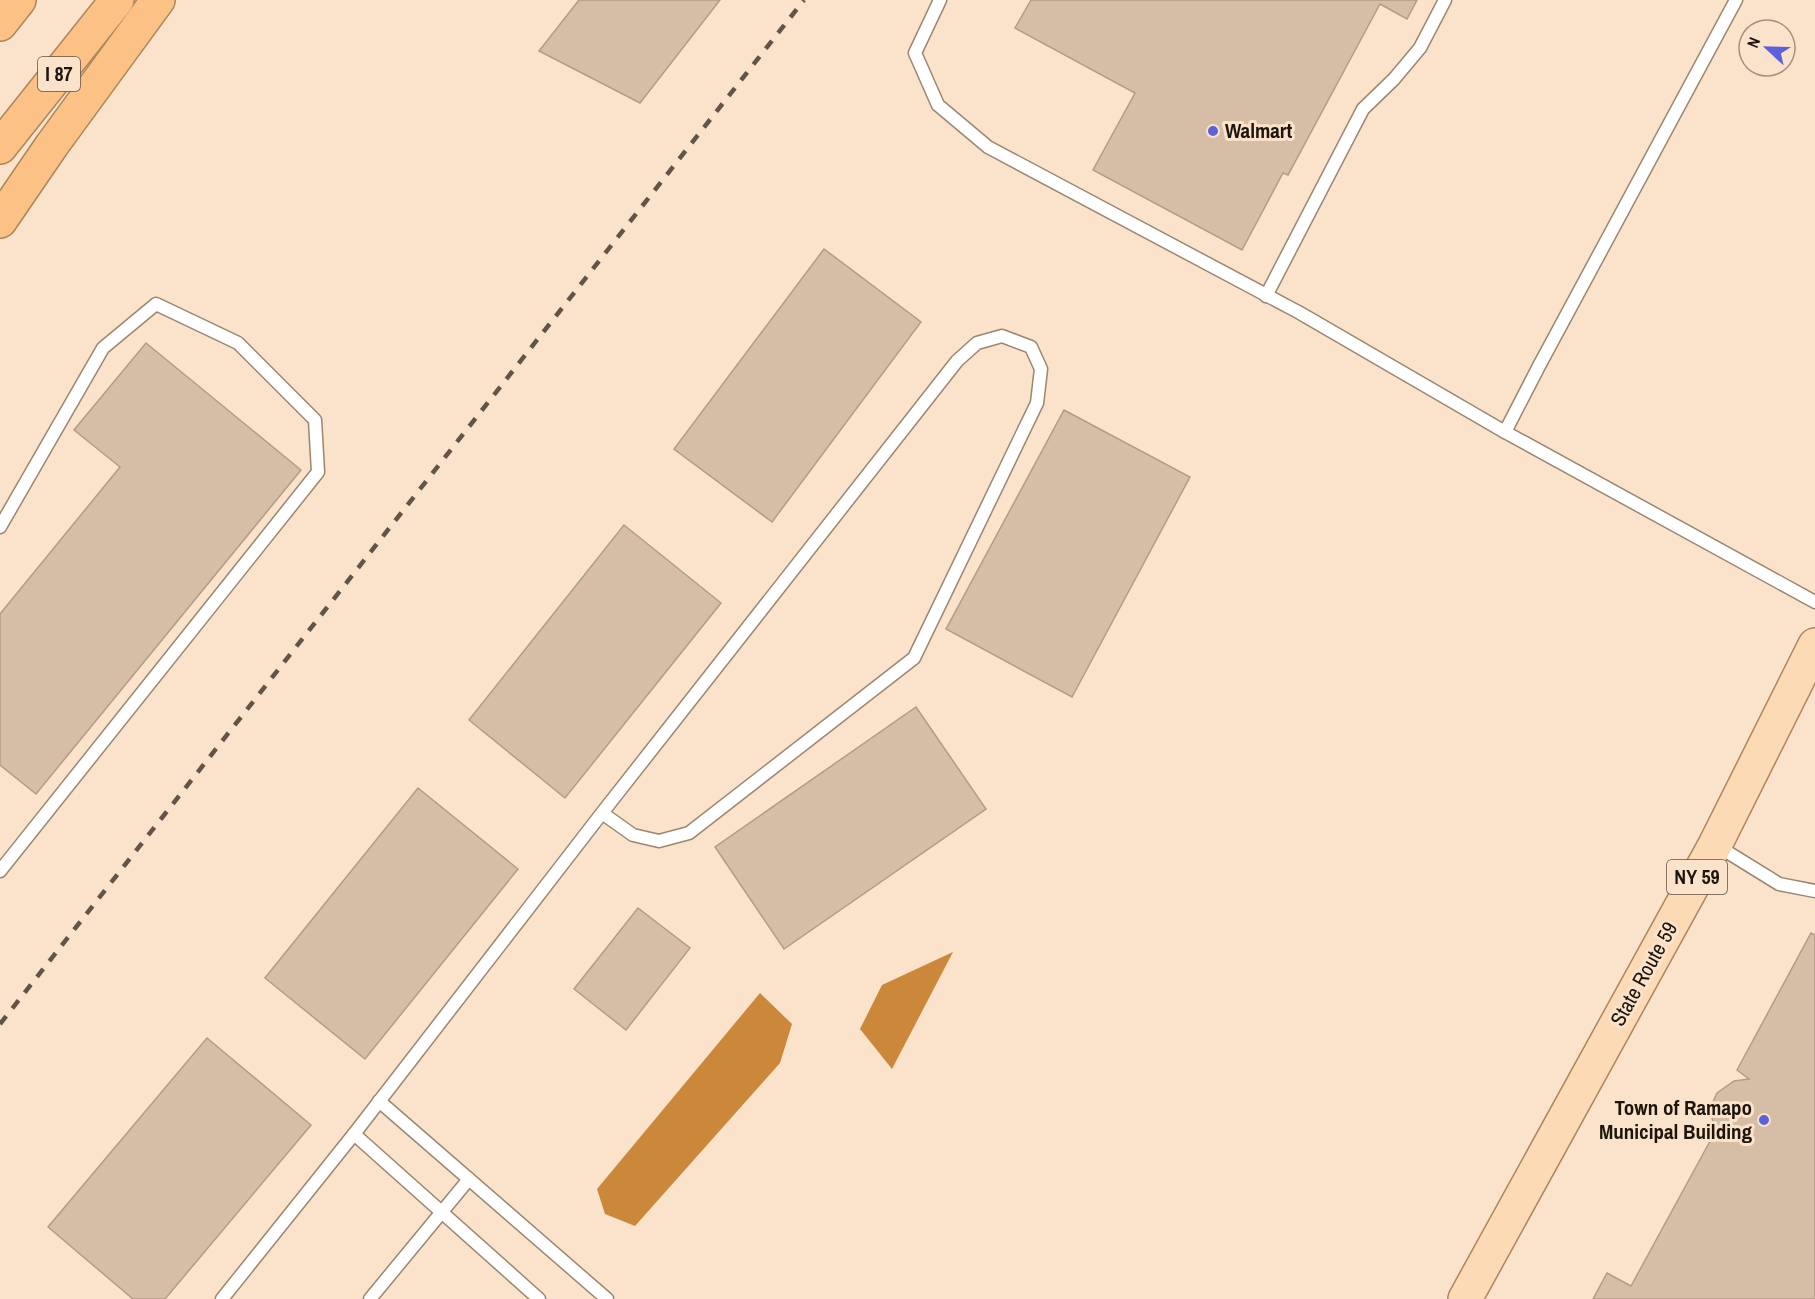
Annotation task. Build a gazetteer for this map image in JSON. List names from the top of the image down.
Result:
{
  "streets": {
    "highway": ["I 87"],
    "main road": ["NY 59", "State Route 59"]
  },
  "places": ["Walmart", "Town of Ramapo Municipal Building"],
  "north": "left"
}
